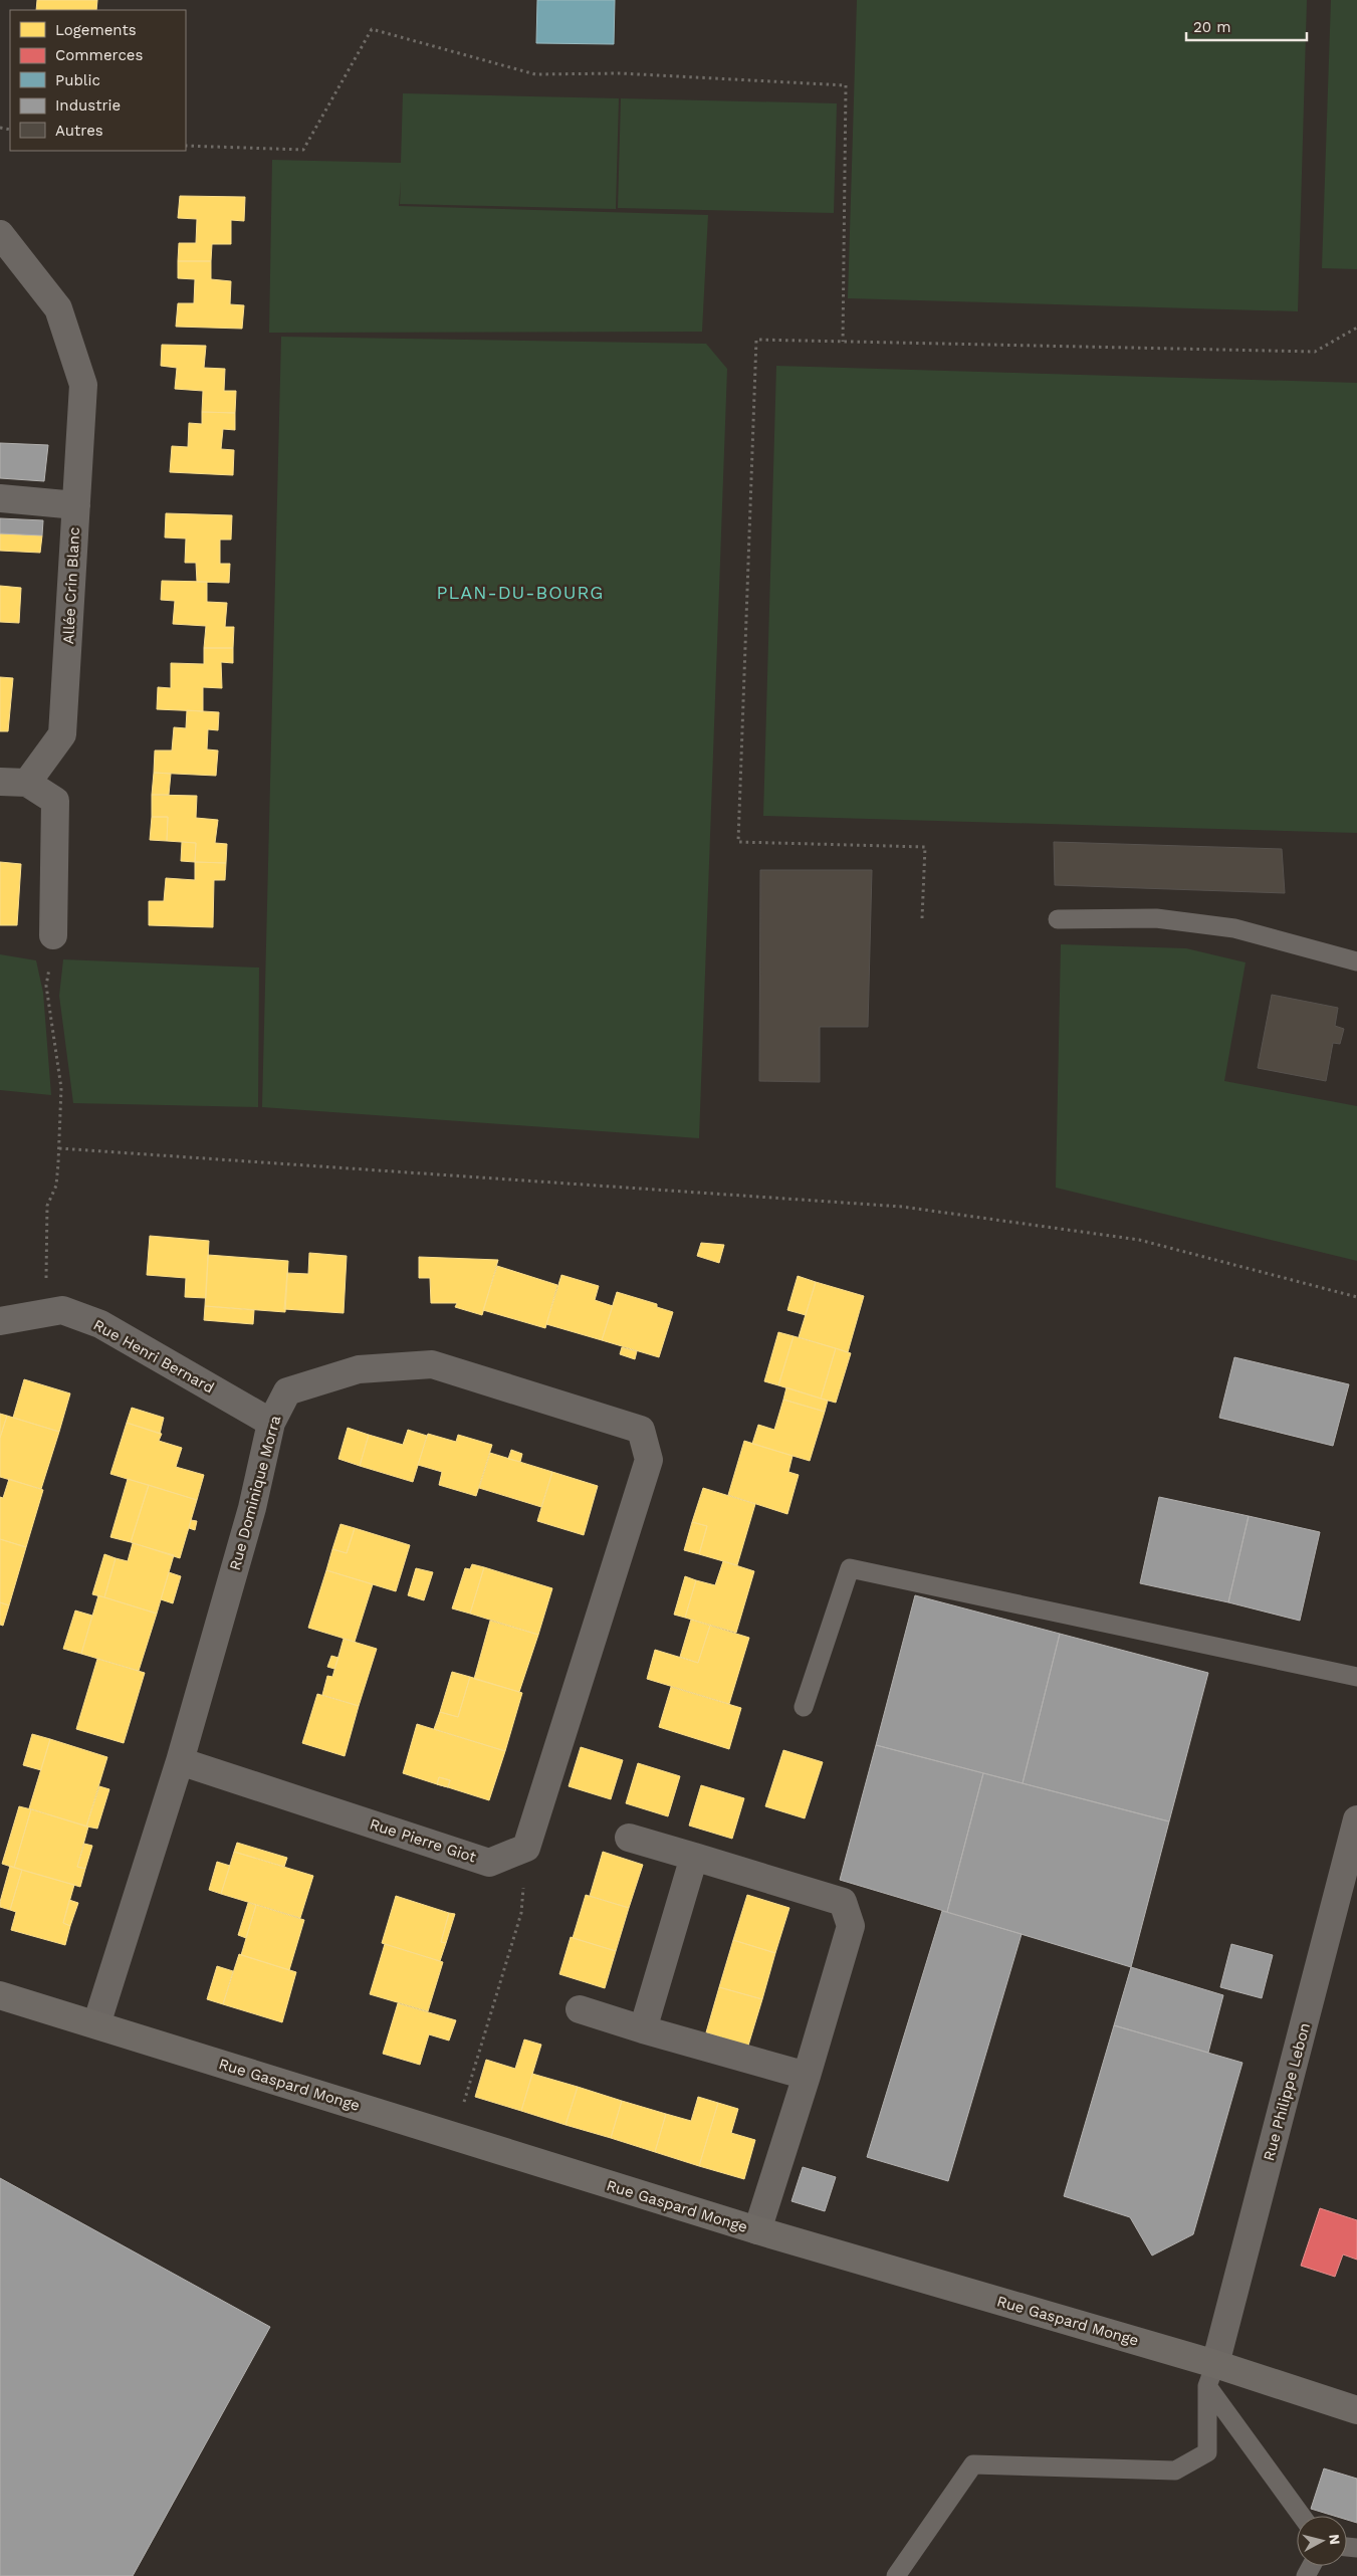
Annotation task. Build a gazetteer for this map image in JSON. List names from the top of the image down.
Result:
{
  "streets": {
    "street": [
      "Allée Crin Blanc",
      "Rue Henri Bernard",
      "Rue Dominique Morra",
      "Rue Pierre Giot",
      "Rue Gaspard Monge",
      "Rue Philippe Lebon"
    ]
  },
  "crossings": [
    ["Rue Henri Bernard", "Rue Dominique Morra"],
    ["Rue Dominique Morra", "Rue Pierre Giot"],
    ["Rue Gaspard Monge", "Rue Philippe Lebon"]
  ],
  "districts": ["PLAN-DU-BOURG"],
  "legend": [
    "Logements",
    "Commerces",
    "Public",
    "Industrie",
    "Autres"
  ],
  "scale_bar": "20 m",
  "north": "right"
}
